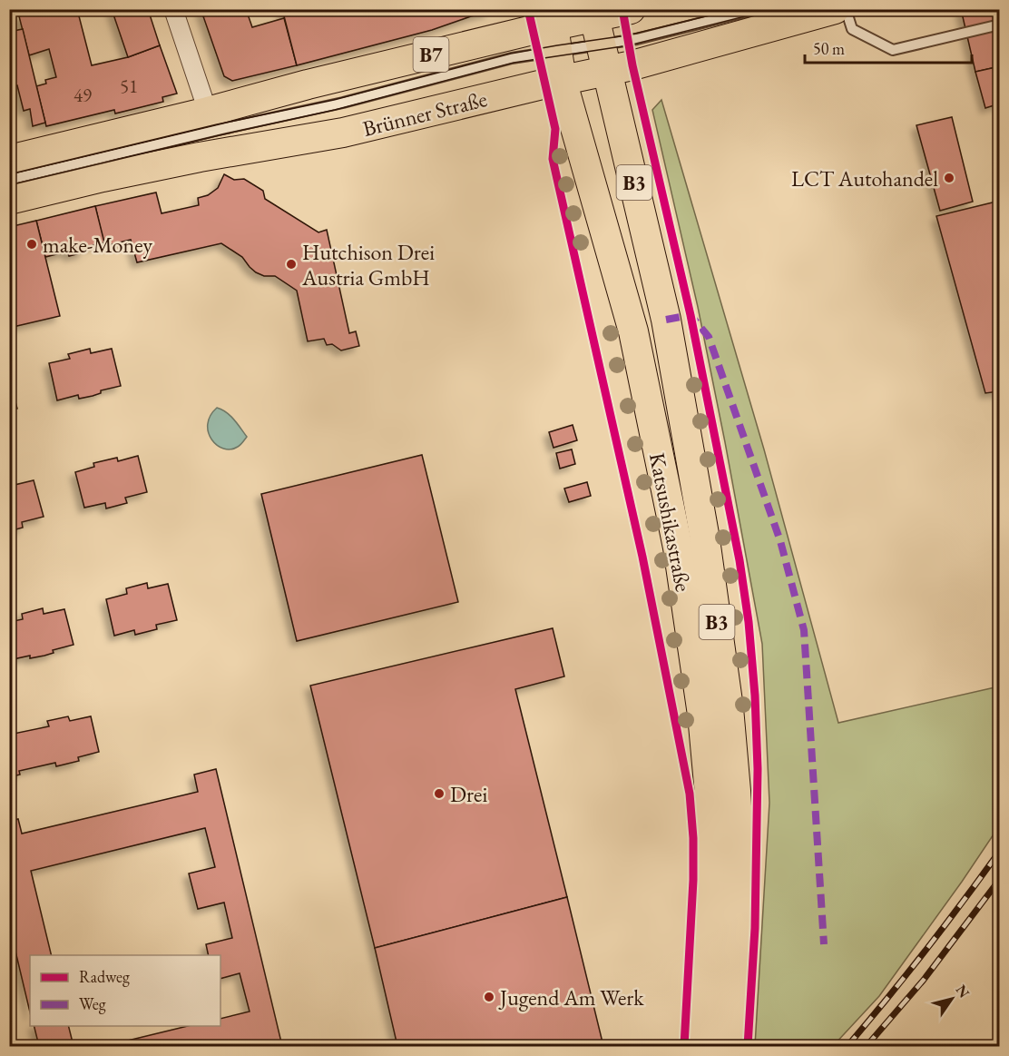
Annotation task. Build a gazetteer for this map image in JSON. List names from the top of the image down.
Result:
{
  "streets": {
    "main road": [
      "B7",
      "Brünner Straße",
      "B3",
      "Katsushikastraße"
    ]
  },
  "crossings": [
    ["B7", "Katsushikastraße"],
    ["Brünner Straße", "Katsushikastraße"]
  ],
  "places": [
    "LCT Autohandel",
    "make-Money",
    "Hutchison Drei Austria GmbH",
    "Drei",
    "Jugend Am Werk"
  ],
  "house_numbers": ["51", "49"],
  "legend": ["Radweg", "Weg"],
  "scale_bar": "50 m",
  "north": "top right"
}
